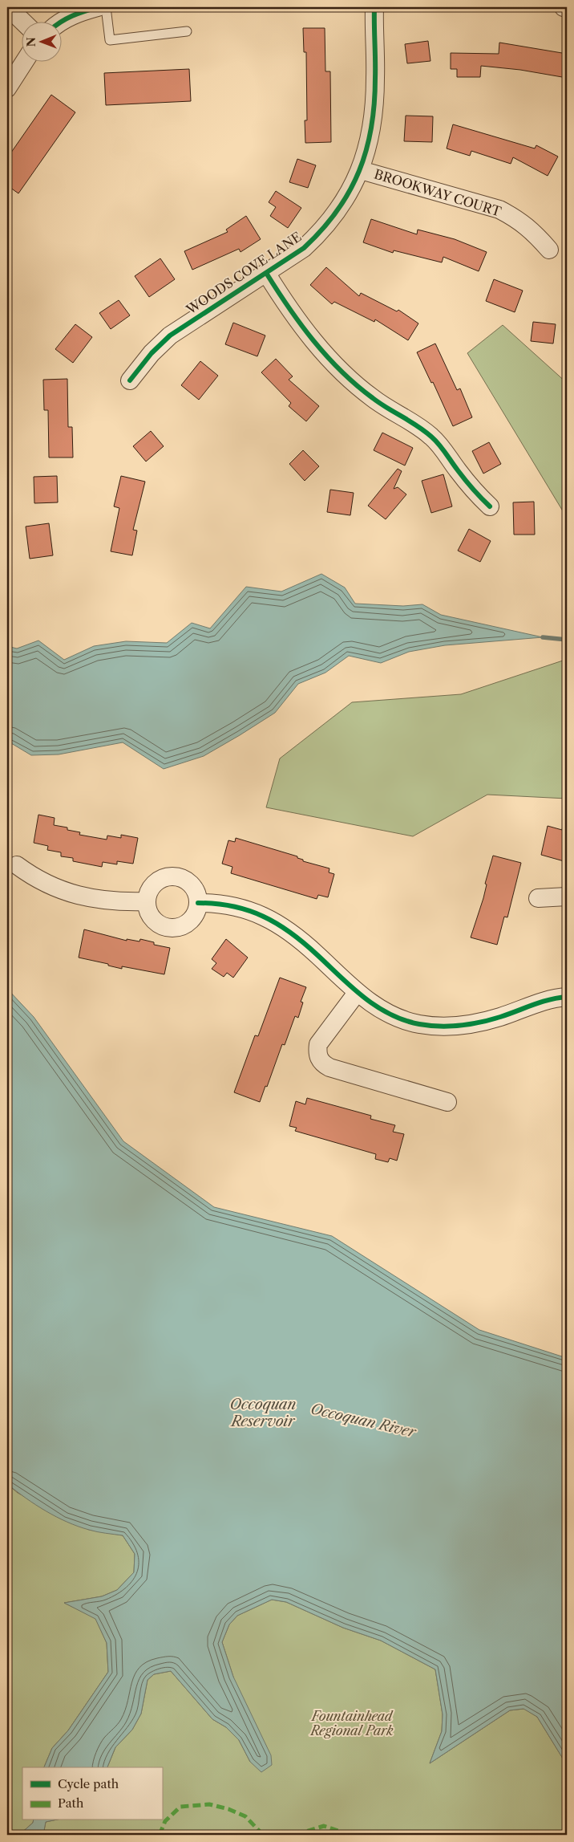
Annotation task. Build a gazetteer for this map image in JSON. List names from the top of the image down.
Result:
{
  "streets": {
    "street": ["BROOKWAY COURT", "WOODS COVE LANE"]
  },
  "crossings": [
    ["BROOKWAY COURT", "WOODS COVE LANE"]
  ],
  "water": ["Occoquan Reservoir", "Occoquan River"],
  "parks": ["Fountainhead Regional Park"],
  "legend": ["Cycle path", "Path"],
  "north": "left"
}
